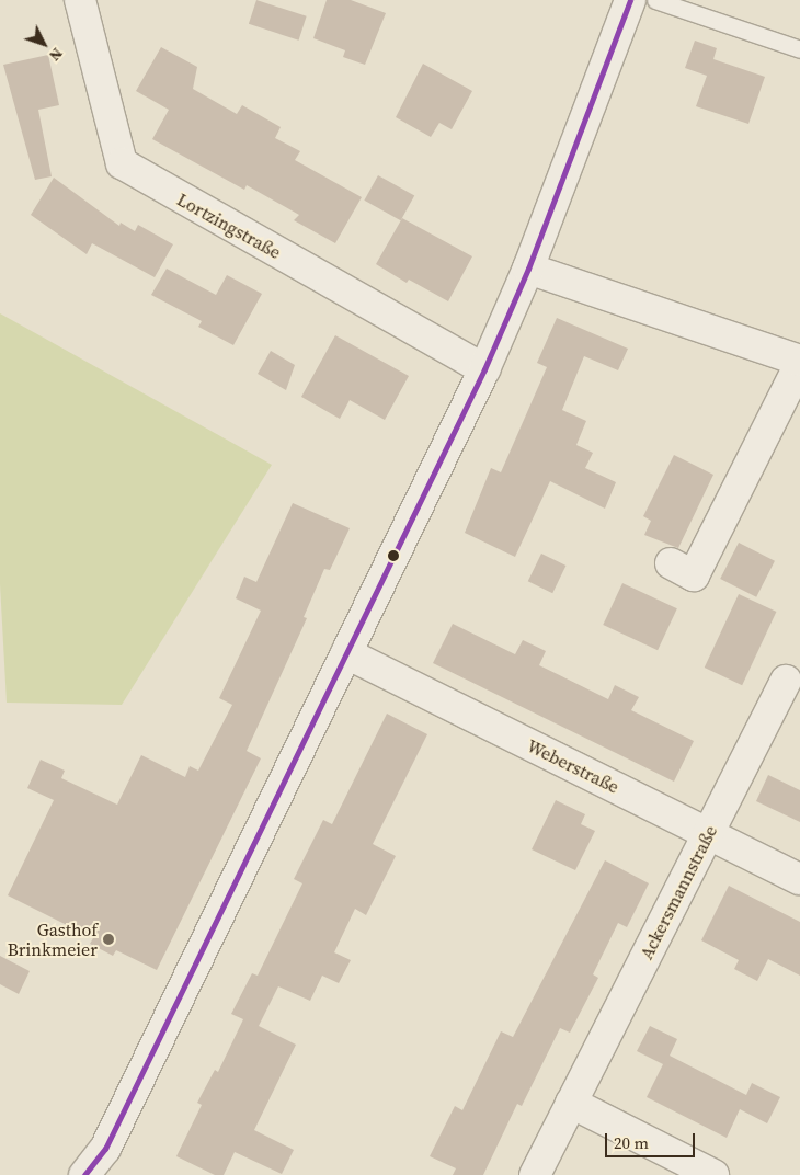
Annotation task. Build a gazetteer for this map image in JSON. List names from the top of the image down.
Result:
{
  "streets": {
    "street": ["Lortzingstraße", "Weberstraße", "Ackersmannstraße"]
  },
  "crossings": [
    ["Weberstraße", "Ackersmannstraße"]
  ],
  "places": ["Gasthof Brinkmeier"],
  "scale_bar": "20 m",
  "north": "bottom right"
}
